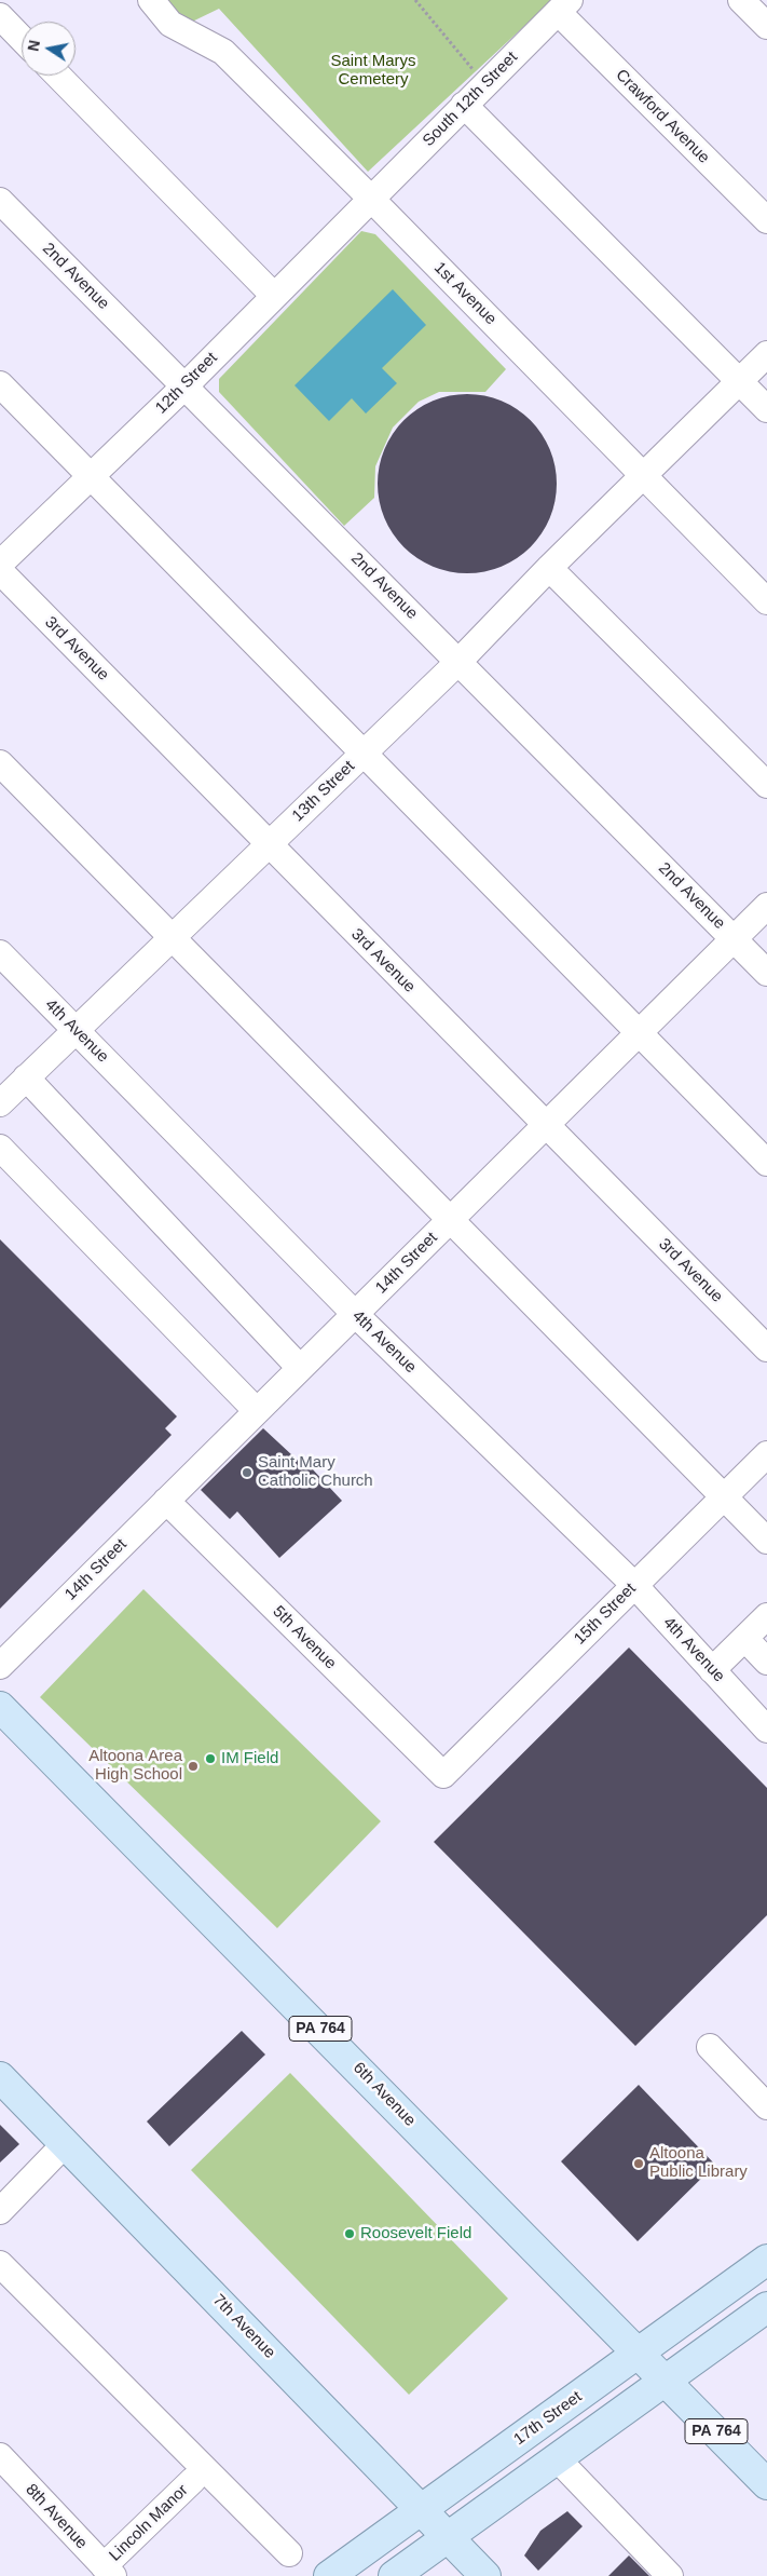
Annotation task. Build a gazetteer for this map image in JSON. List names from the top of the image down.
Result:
{
  "streets": {
    "main road": [
      "PA 764",
      "6th Avenue",
      "7th Avenue",
      "17th Street"
    ],
    "street": [
      "South 12th Street",
      "Crawford Avenue",
      "2nd Avenue",
      "1st Avenue",
      "12th Street",
      "3rd Avenue",
      "13th Street",
      "4th Avenue",
      "14th Street",
      "15th Street",
      "5th Avenue",
      "8th Avenue",
      "Lincoln Manor"
    ]
  },
  "crossings": [
    ["South 12th Street", "Crawford Avenue"],
    ["South 12th Street", "1st Avenue"],
    ["South 12th Street", "12th Street"],
    ["2nd Avenue", "12th Street"],
    ["2nd Avenue", "13th Street"],
    ["2nd Avenue", "14th Street"],
    ["1st Avenue", "12th Street"],
    ["1st Avenue", "13th Street"],
    ["3rd Avenue", "13th Street"],
    ["3rd Avenue", "14th Street"],
    ["13th Street", "4th Avenue"],
    ["4th Avenue", "14th Street"],
    ["4th Avenue", "15th Street"],
    ["14th Street", "5th Avenue"],
    ["15th Street", "5th Avenue"],
    ["6th Avenue", "17th Street"],
    ["7th Avenue", "17th Street"],
    ["8th Avenue", "Lincoln Manor"]
  ],
  "parks": ["Saint Marys Cemetery"],
  "places": [
    "Saint Mary Catholic Church",
    "IM Field",
    "Altoona Area High School",
    "Altoona Public Library",
    "Roosevelt Field"
  ],
  "north": "left"
}
